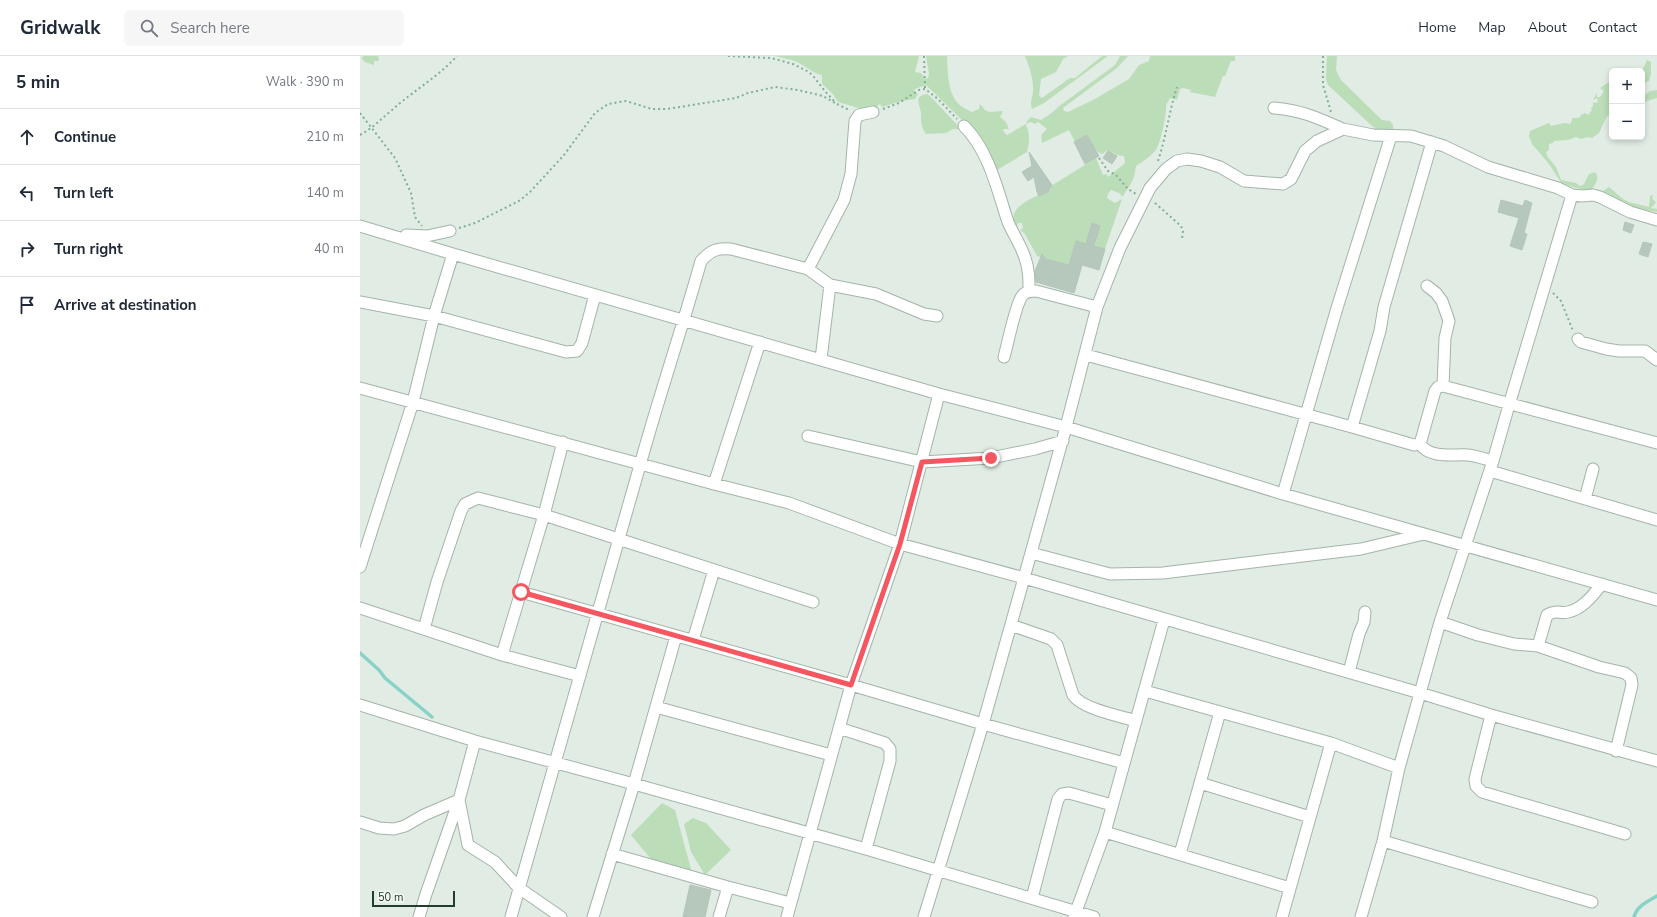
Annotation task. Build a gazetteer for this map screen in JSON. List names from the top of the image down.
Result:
{
  "scale_bar": "50 m",
  "page": {
    "header": "Gridwalk",
    "search": "Search here",
    "nav": [
      "Home",
      "Map",
      "About",
      "Contact"
    ],
    "heading": ["5 min", "Walk · 390 m"],
    "map_buttons": ["+", "−"],
    "list": [
      ["Continue", "210 m"],
      ["Turn left", "140 m"],
      ["Turn right", "40 m"],
      "Arrive at destination"
    ],
    "scale": "50 m"
  }
}
